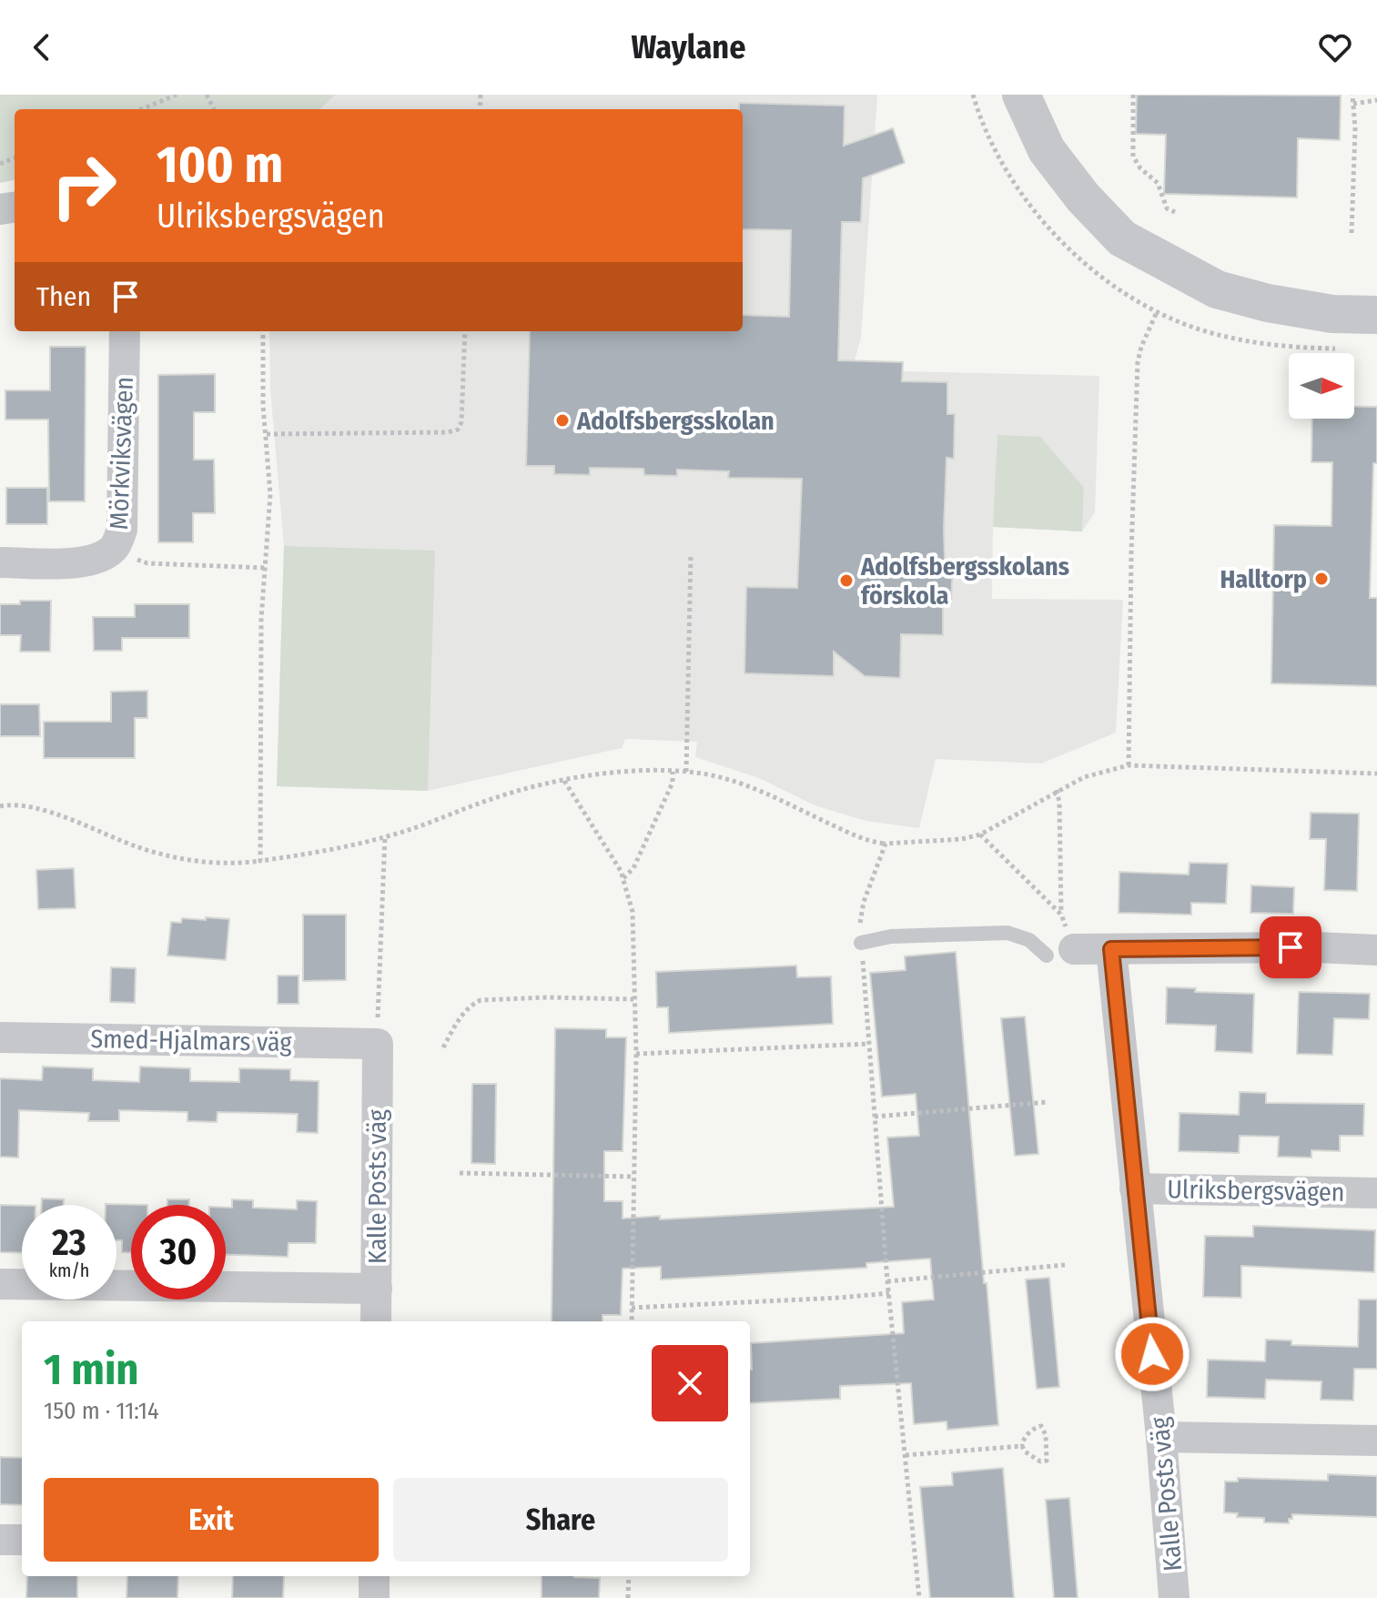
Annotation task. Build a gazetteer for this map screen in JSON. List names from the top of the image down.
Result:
{
  "streets": {
    "street": [
      "Mörkviksvägen",
      "Smed-Hjalmars väg",
      "Kalle Posts väg",
      "Ulriksbergsvägen"
    ]
  },
  "crossings": [
    ["Smed-Hjalmars väg", "Kalle Posts väg"],
    ["Kalle Posts väg", "Ulriksbergsvägen"]
  ],
  "places": ["Adolfsbergsskolan", "Halltorp", "Adolfsbergsskolans förskola"],
  "north": "right",
  "page": {
    "header": "Waylane",
    "turn": ["100 m", "Ulriksbergsvägen"],
    "then": "Then",
    "speed": "23 km/h",
    "limit": "30",
    "heading": ["1 min", "150 m · 11:14"],
    "buttons": ["Exit", "Share"]
  }
}
